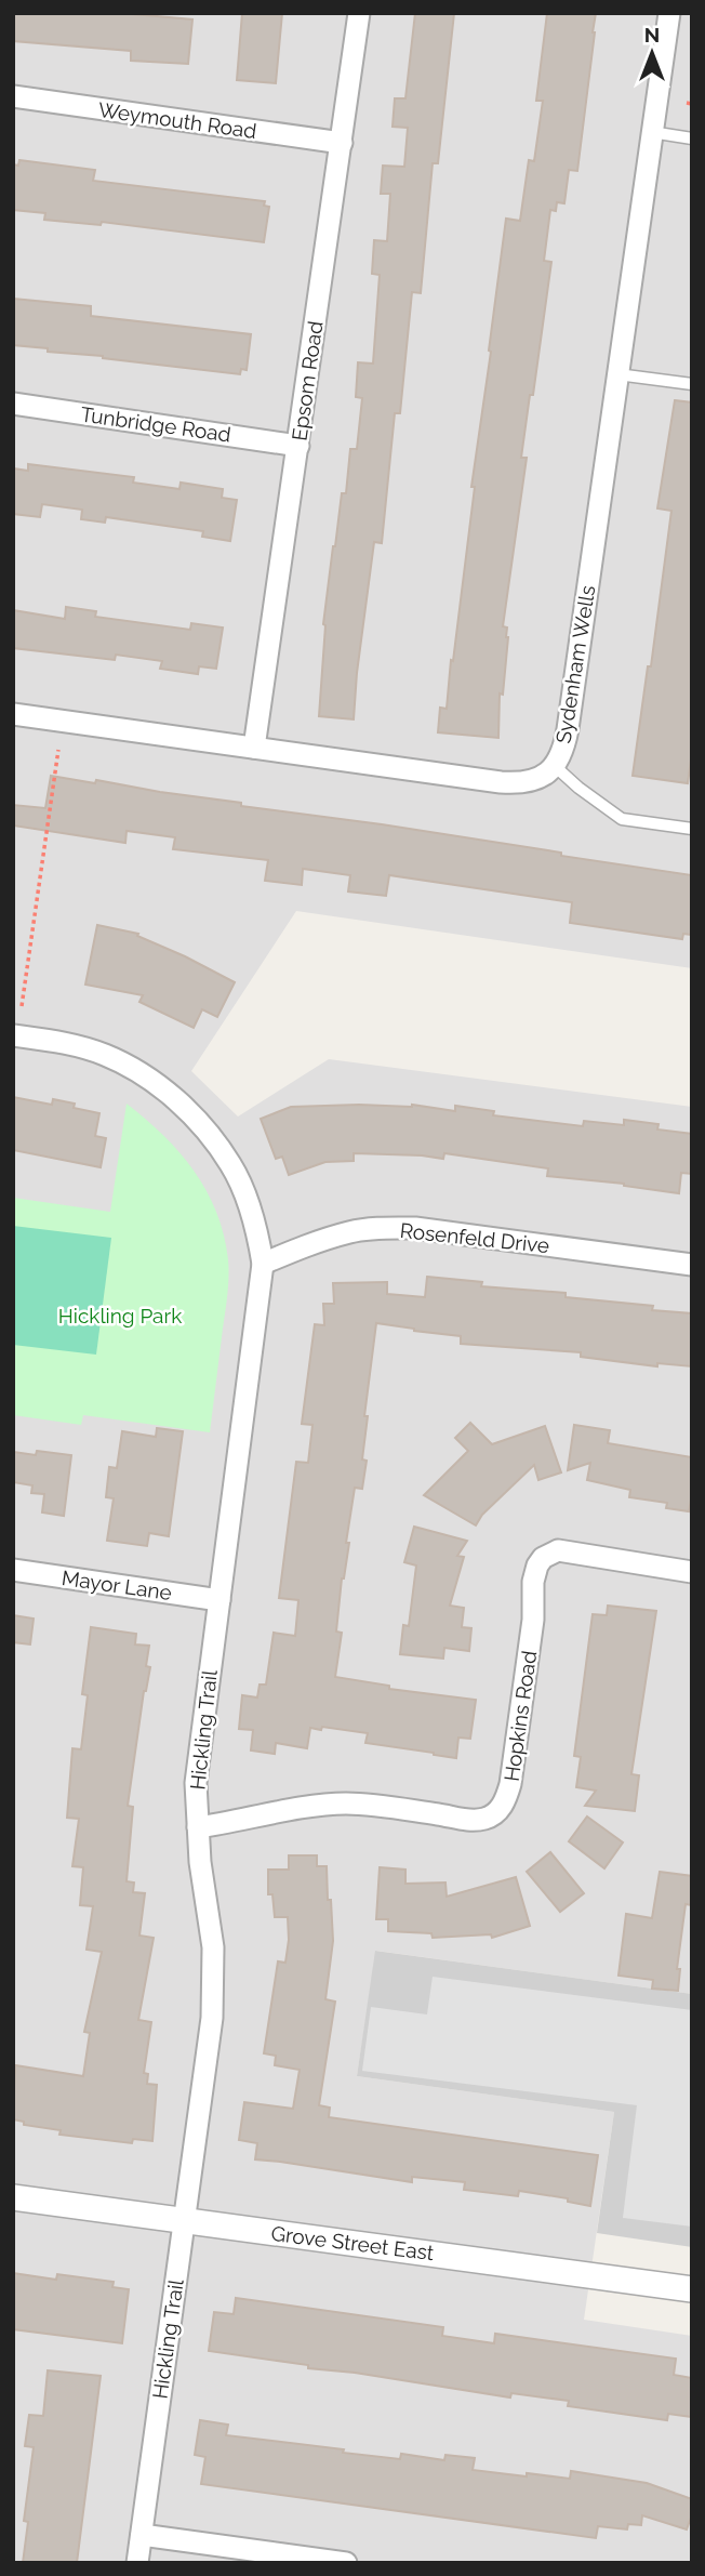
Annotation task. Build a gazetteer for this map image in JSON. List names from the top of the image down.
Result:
{
  "streets": {
    "street": [
      "Weymouth Road",
      "Epsom Road",
      "Tunbridge Road",
      "Sydenham Wells",
      "Rosenfeld Drive",
      "Mayor Lane",
      "Hopkins Road",
      "Hickling Trail",
      "Grove Street East"
    ]
  },
  "crossings": [
    ["Weymouth Road", "Epsom Road"],
    ["Epsom Road", "Tunbridge Road"],
    ["Epsom Road", "Sydenham Wells"],
    ["Rosenfeld Drive", "Hickling Trail"],
    ["Mayor Lane", "Hickling Trail"],
    ["Hopkins Road", "Hickling Trail"],
    ["Hickling Trail", "Grove Street East"]
  ],
  "parks": ["Hickling Park"],
  "north": "top"
}
